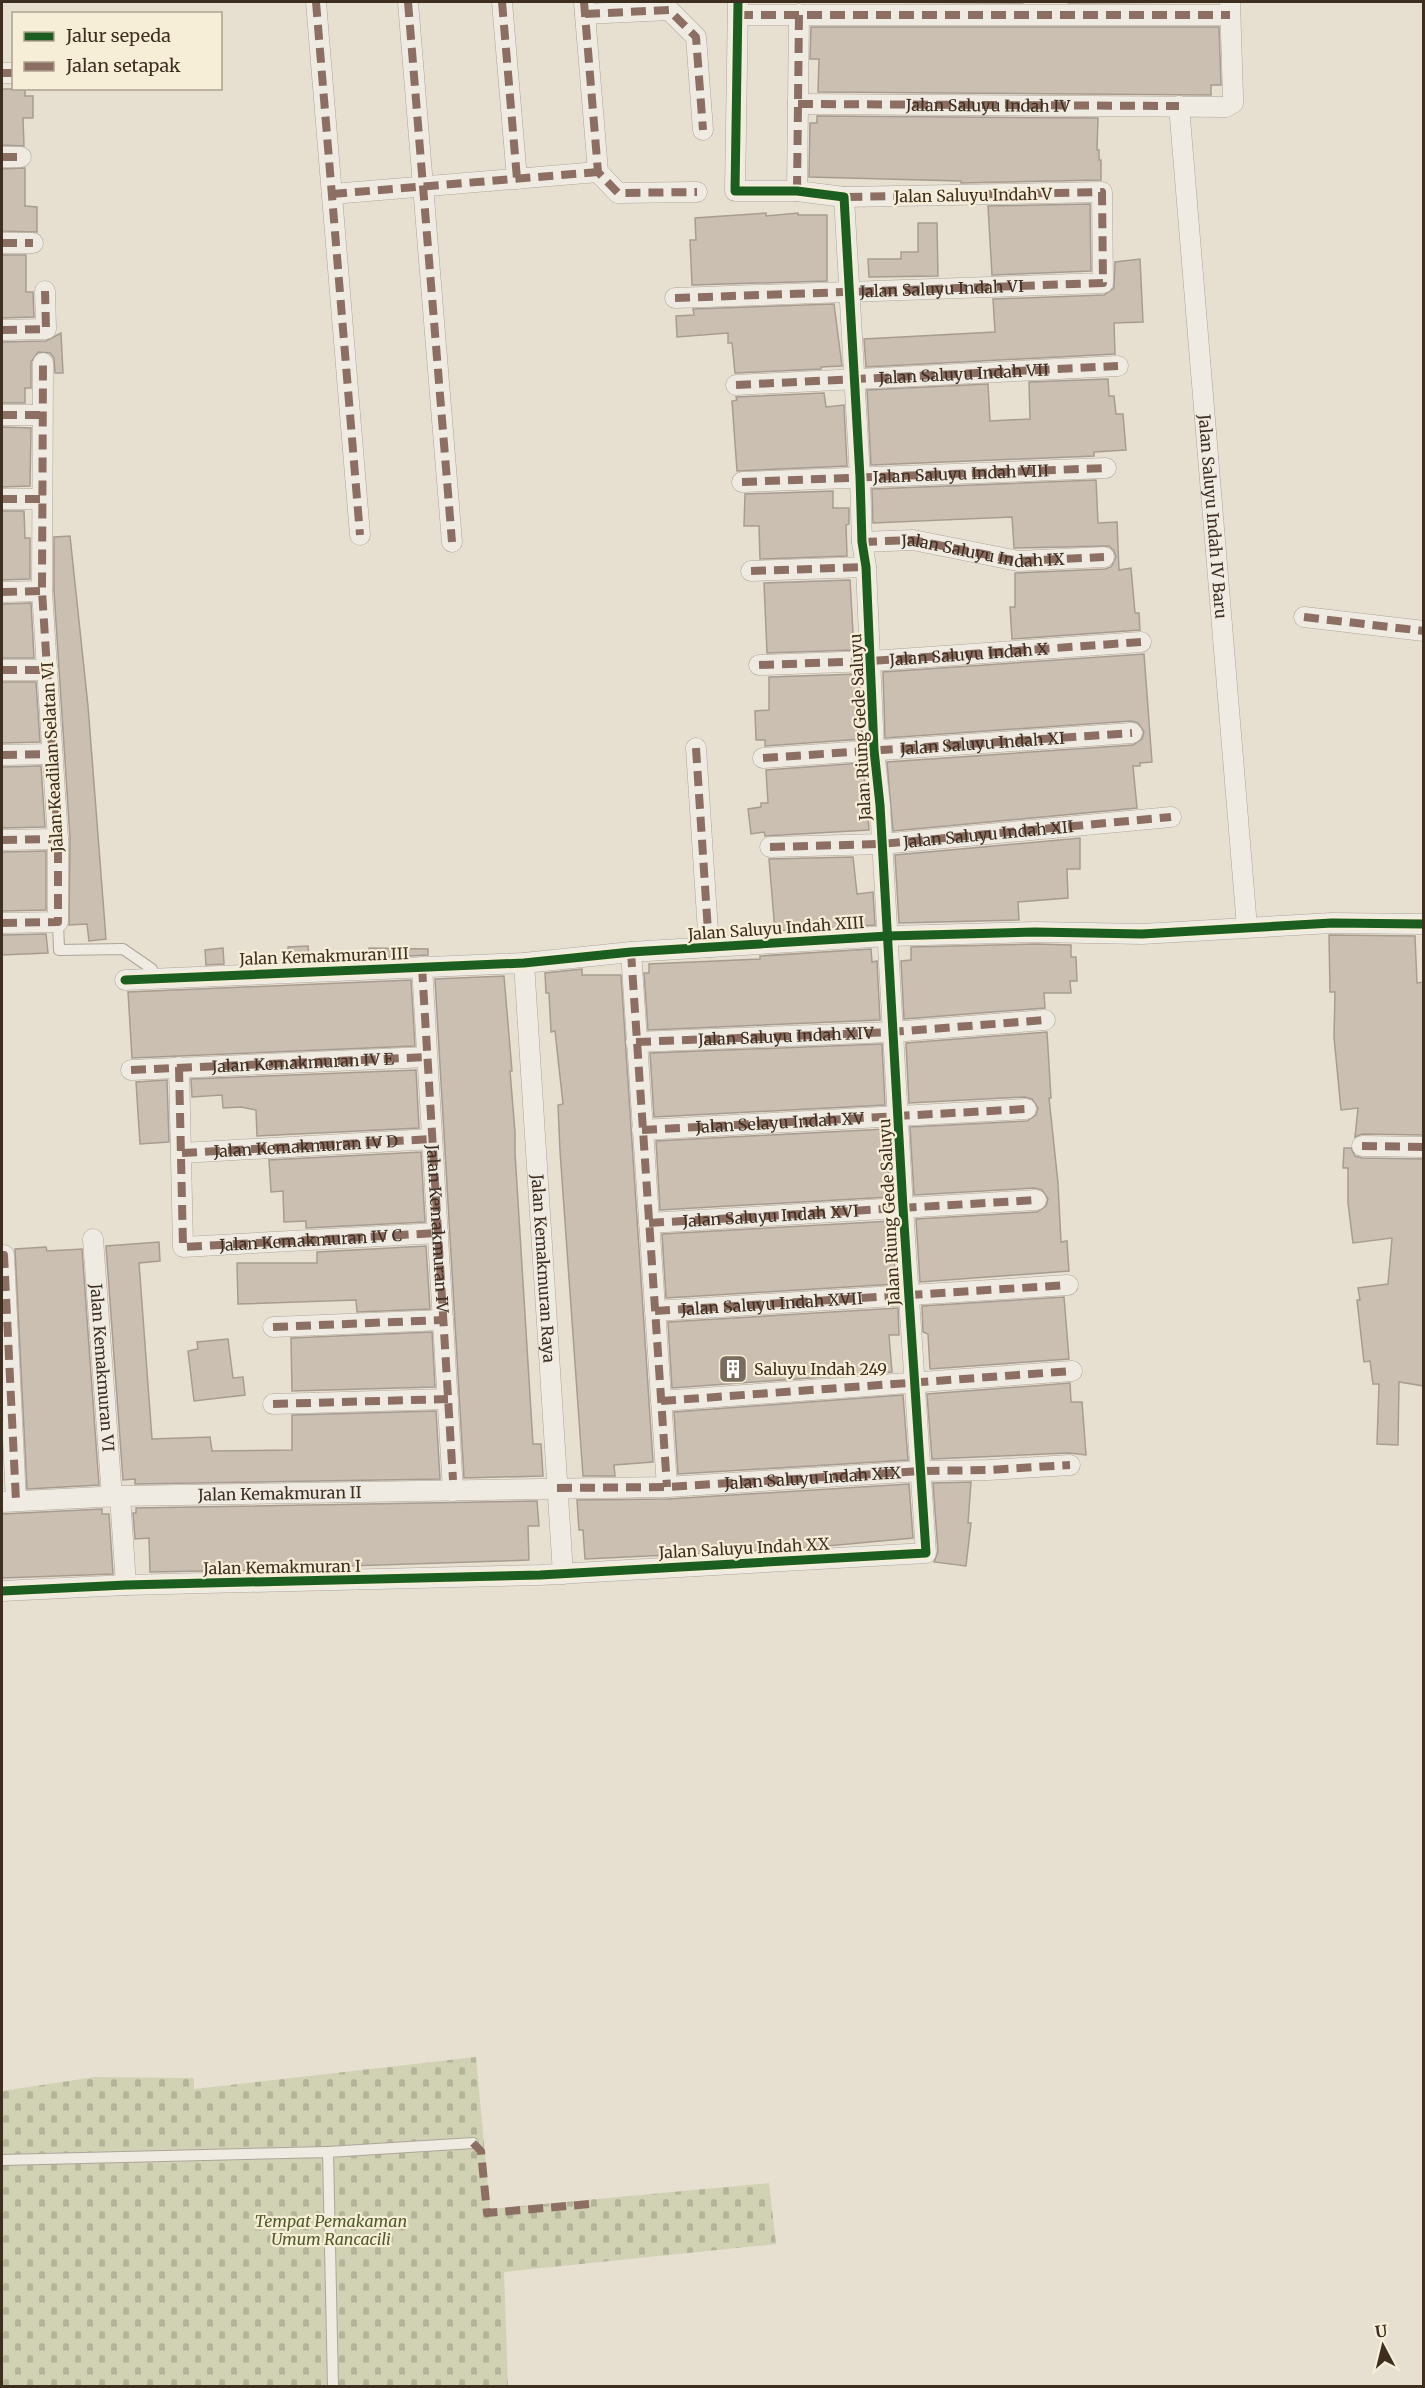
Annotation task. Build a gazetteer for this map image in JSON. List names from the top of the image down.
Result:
{
  "streets": {
    "street": [
      "Jalan Saluyu Indah IV",
      "Jalan Saluyu Indah V",
      "Jalan Saluyu Indah VI",
      "Jalan Saluyu Indah VII",
      "Jalan Saluyu Indah VIII",
      "Jalan Saluyu Indah IV Baru",
      "Jalan Saluyu Indah IX",
      "Jalan Saluyu Indah X",
      "Jalan Riung Gede Saluyu",
      "Jalan Saluyu Indah XI",
      "Jalan Keadilan Selatan VI",
      "Jalan Saluyu Indah XII",
      "Jalan Saluyu Indah XIII",
      "Jalan Kemakmuran III",
      "Jalan Saluyu Indah XIV",
      "Jalan Kemakmuran IV E",
      "Jalan Selayu Indah XV",
      "Jalan Kemakmuran IV D",
      "Jalan Saluyu Indah XVI",
      "Jalan Kemakmuran IV",
      "Jalan Kemakmuran IV C",
      "Jalan Kemakmuran Raya",
      "Jalan Saluyu Indah XVII",
      "Jalan Kemakmuran VI",
      "Jalan Saluyu Indah XIX",
      "Jalan Kemakmuran II",
      "Jalan Saluyu Indah XX",
      "Jalan Kemakmuran I"
    ]
  },
  "crossings": [
    ["Jalan Saluyu Indah IV", "Jalan Saluyu Indah IV Baru"],
    ["Jalan Saluyu Indah V", "Jalan Saluyu Indah VI"],
    ["Jalan Saluyu Indah V", "Jalan Riung Gede Saluyu"],
    ["Jalan Saluyu Indah VI", "Jalan Riung Gede Saluyu"],
    ["Jalan Saluyu Indah VII", "Jalan Riung Gede Saluyu"],
    ["Jalan Saluyu Indah VIII", "Jalan Riung Gede Saluyu"],
    ["Jalan Saluyu Indah IV Baru", "Jalan Saluyu Indah XIII"],
    ["Jalan Saluyu Indah IX", "Jalan Riung Gede Saluyu"],
    ["Jalan Saluyu Indah X", "Jalan Riung Gede Saluyu"],
    ["Jalan Riung Gede Saluyu", "Jalan Saluyu Indah XI"],
    ["Jalan Riung Gede Saluyu", "Jalan Saluyu Indah XII"],
    ["Jalan Riung Gede Saluyu", "Jalan Saluyu Indah XIII"],
    ["Jalan Riung Gede Saluyu", "Jalan Saluyu Indah XIV"],
    ["Jalan Riung Gede Saluyu", "Jalan Selayu Indah XV"],
    ["Jalan Riung Gede Saluyu", "Jalan Saluyu Indah XVI"],
    ["Jalan Riung Gede Saluyu", "Jalan Saluyu Indah XVII"],
    ["Jalan Riung Gede Saluyu", "Jalan Saluyu Indah XIX"],
    ["Jalan Riung Gede Saluyu", "Jalan Saluyu Indah XX"],
    ["Jalan Saluyu Indah XIII", "Jalan Kemakmuran III"],
    ["Jalan Saluyu Indah XIII", "Jalan Kemakmuran Raya"],
    ["Jalan Kemakmuran III", "Jalan Kemakmuran IV"],
    ["Jalan Kemakmuran III", "Jalan Kemakmuran Raya"],
    ["Jalan Kemakmuran IV E", "Jalan Kemakmuran IV"],
    ["Jalan Kemakmuran IV D", "Jalan Kemakmuran IV"],
    ["Jalan Kemakmuran IV D", "Jalan Kemakmuran IV C"],
    ["Jalan Kemakmuran IV", "Jalan Kemakmuran IV C"],
    ["Jalan Kemakmuran IV", "Jalan Kemakmuran II"],
    ["Jalan Kemakmuran Raya", "Jalan Saluyu Indah XIX"],
    ["Jalan Kemakmuran Raya", "Jalan Kemakmuran II"],
    ["Jalan Kemakmuran Raya", "Jalan Saluyu Indah XX"],
    ["Jalan Kemakmuran Raya", "Jalan Kemakmuran I"],
    ["Jalan Kemakmuran VI", "Jalan Kemakmuran II"],
    ["Jalan Kemakmuran VI", "Jalan Kemakmuran I"],
    ["Jalan Saluyu Indah XIX", "Jalan Kemakmuran II"],
    ["Jalan Saluyu Indah XX", "Jalan Kemakmuran I"]
  ],
  "parks": ["Tempat Pemakaman Umum Rancacili"],
  "places": {
    "building": ["Saluyu Indah 249"]
  },
  "legend": ["Jalur sepeda", "Jalan setapak"],
  "north": "top"
}
